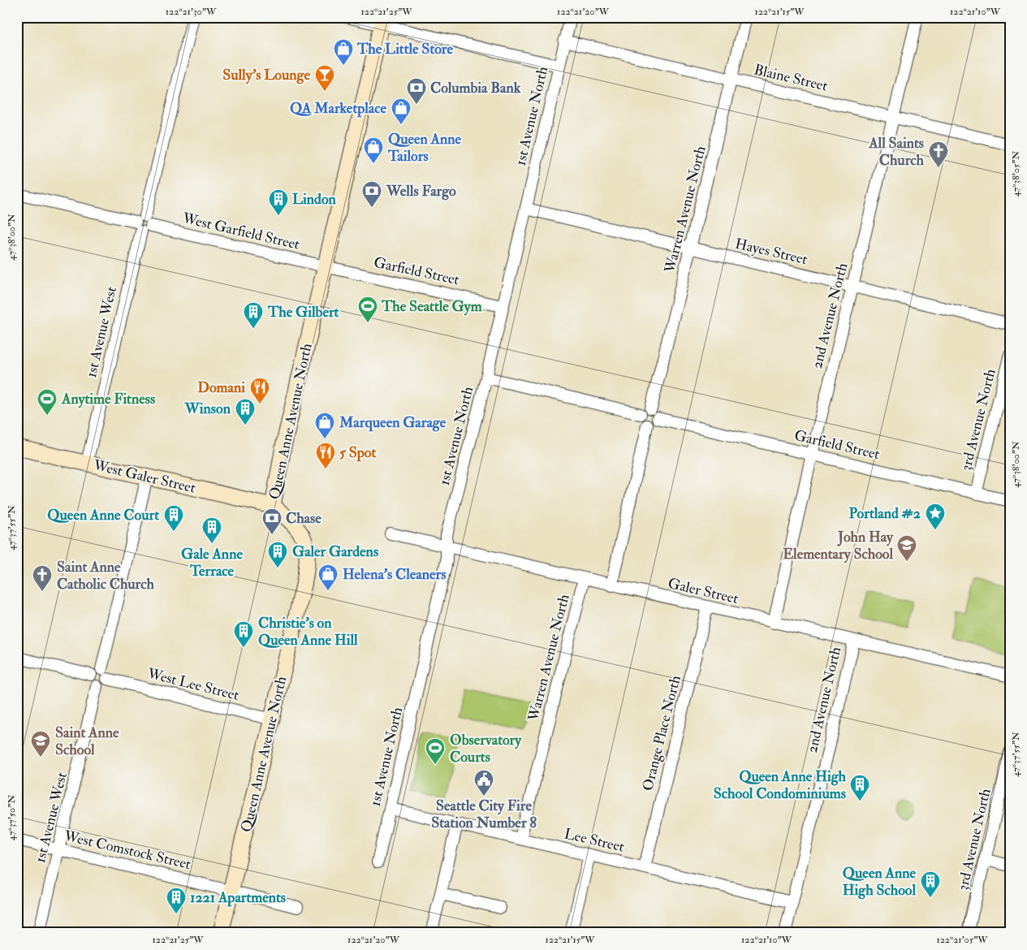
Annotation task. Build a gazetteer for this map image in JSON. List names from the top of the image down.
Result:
{
  "streets": {
    "main road": ["Queen Anne Avenue North", "West Galer Street"],
    "street": [
      "Blaine Street",
      "1st Avenue North",
      "Warren Avenue North",
      "West Garfield Street",
      "Hayes Street",
      "Garfield Street",
      "2nd Avenue North",
      "1st Avenue West",
      "3rd Avenue North",
      "Galer Street",
      "West Lee Street",
      "Orange Place North",
      "Lee Street",
      "West Comstock Street"
    ]
  },
  "crossings": [
    ["Blaine Street", "1st Avenue North"],
    ["Blaine Street", "Warren Avenue North"],
    ["Blaine Street", "2nd Avenue North"],
    ["1st Avenue North", "Hayes Street"],
    ["1st Avenue North", "Garfield Street"],
    ["1st Avenue North", "Galer Street"],
    ["1st Avenue North", "Lee Street"],
    ["Warren Avenue North", "Hayes Street"],
    ["Warren Avenue North", "Garfield Street"],
    ["Warren Avenue North", "Galer Street"],
    ["Warren Avenue North", "Lee Street"],
    ["West Garfield Street", "Garfield Street"],
    ["West Garfield Street", "1st Avenue West"],
    ["West Garfield Street", "Queen Anne Avenue North"],
    ["Hayes Street", "2nd Avenue North"],
    ["Garfield Street", "2nd Avenue North"],
    ["Garfield Street", "3rd Avenue North"],
    ["Garfield Street", "Queen Anne Avenue North"],
    ["2nd Avenue North", "Galer Street"],
    ["2nd Avenue North", "Lee Street"],
    ["1st Avenue West", "West Galer Street"],
    ["1st Avenue West", "West Lee Street"],
    ["1st Avenue West", "West Comstock Street"],
    ["Queen Anne Avenue North", "West Galer Street"],
    ["Queen Anne Avenue North", "West Lee Street"],
    ["Queen Anne Avenue North", "West Comstock Street"],
    ["Galer Street", "Orange Place North"],
    ["Orange Place North", "Lee Street"]
  ],
  "places": {
    "shop": [
      "The Little Store",
      "QA Marketplace",
      "Queen Anne Tailors",
      "Marqueen Garage",
      "Helena’s Cleaners"
    ],
    "bar": ["Sully's Lounge"],
    "bank": ["Columbia Bank", "Wells Fargo", "Chase"],
    "church": ["All Saints Church", "Saint Anne Catholic Church"],
    "building": [
      "Lindon",
      "The Gilbert",
      "Winson",
      "Queen Anne Court",
      "Gale Anne Terrace",
      "Galer Gardens",
      "Christie's on Queen Anne Hill",
      "Queen Anne High School Condominiums",
      "Queen Anne High School",
      "1221 Apartments"
    ],
    "sports": ["The Seattle Gym", "Anytime Fitness", "Observatory Courts"],
    "restaurant": ["Domani", "5 Spot"],
    "place": ["Portland #2"],
    "school or university": ["John Hay Elementary School", "Saint Anne School"],
    "public building": ["Seattle City Fire Station Number 8"]
  },
  "coordinates": [
    "122°21'30\"W",
    "122°21'25\"W",
    "122°21'20\"W",
    "122°21'15\"W",
    "122°21'10\"W",
    "47°38'05\"N",
    "47°38'00\"N",
    "47°37'55\"N",
    "47°37'50\"N",
    "122°21'05\"W"
  ]
}
